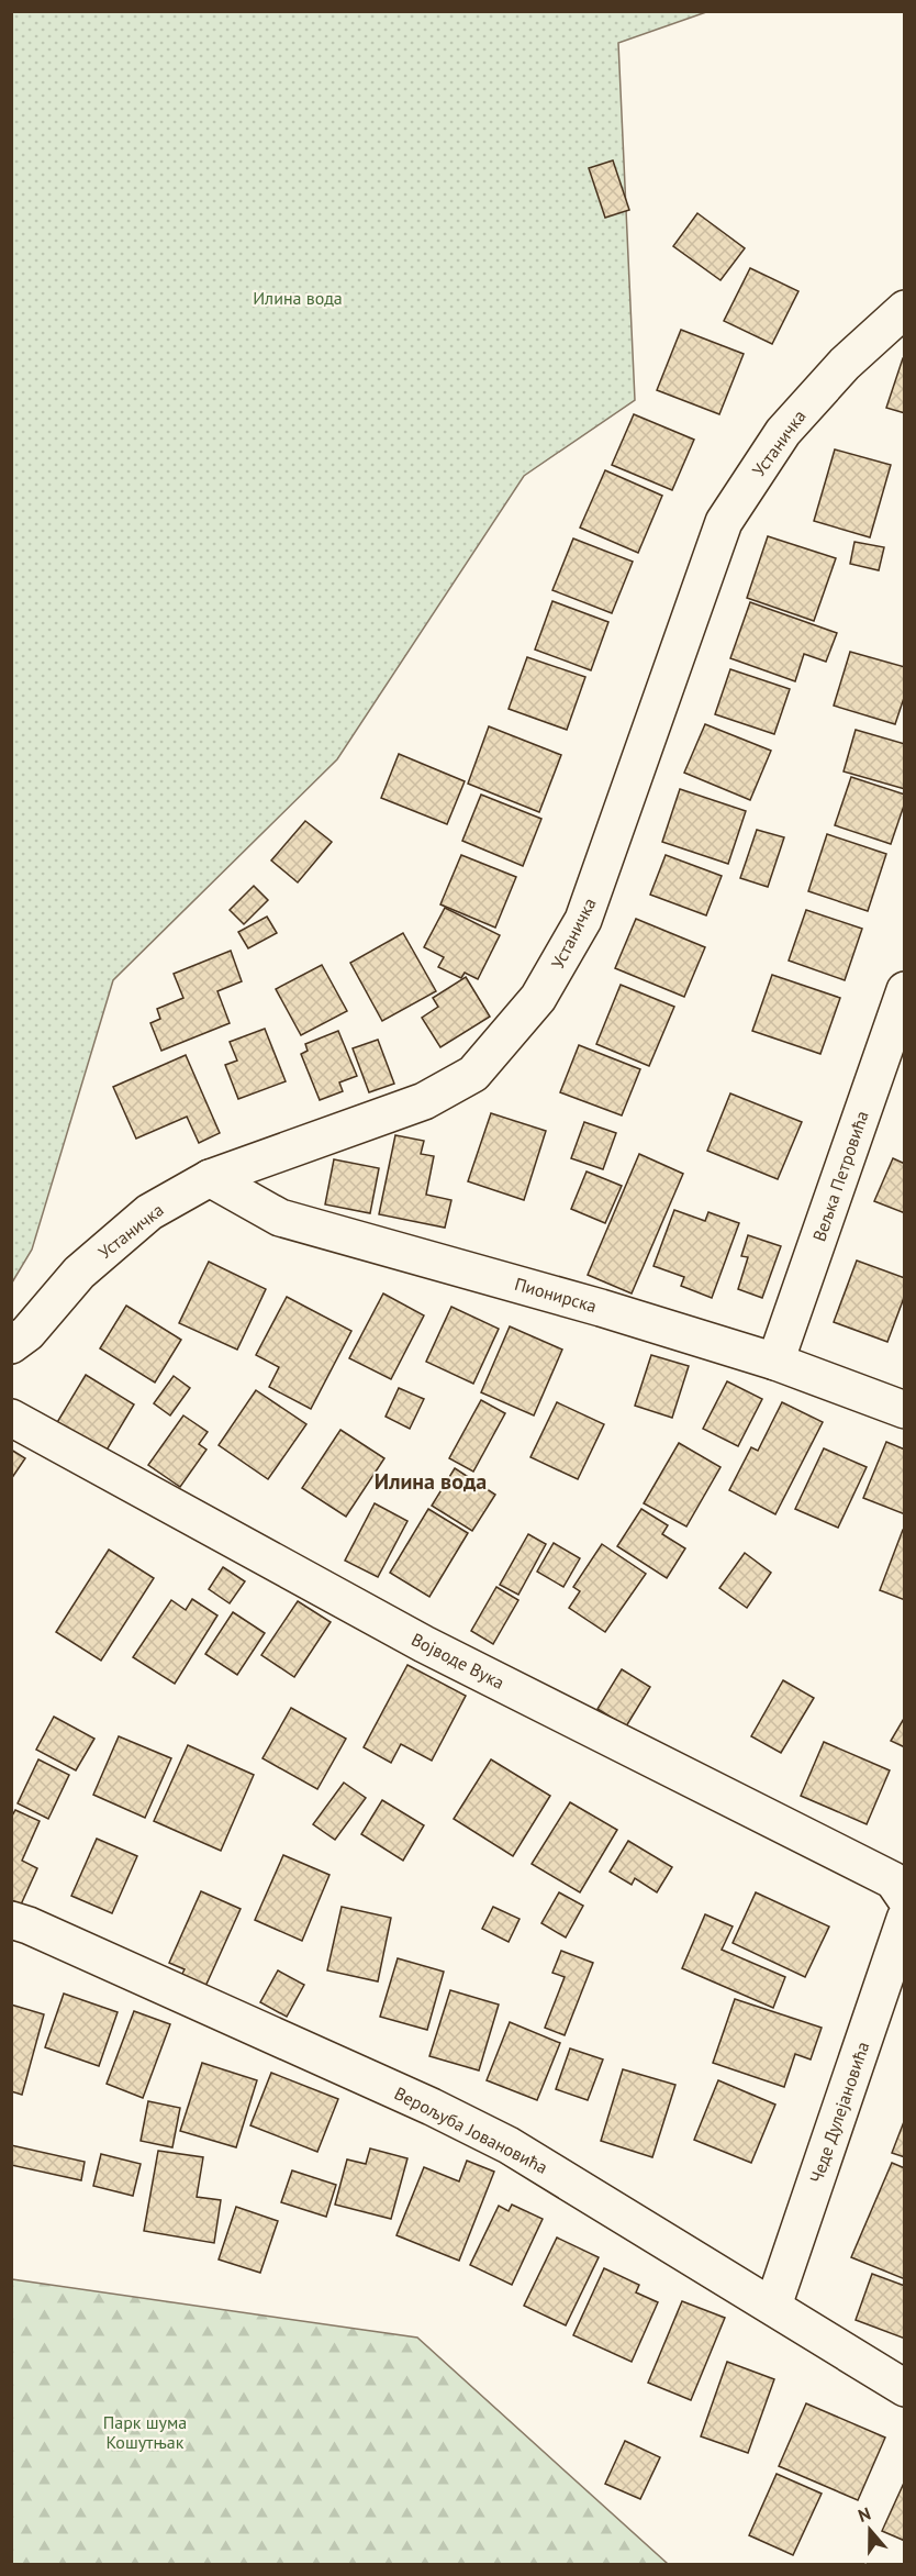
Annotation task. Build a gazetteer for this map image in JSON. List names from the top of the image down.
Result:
{
  "streets": {
    "street": [
      "Устаничка",
      "Вељка Петровића",
      "Пионирска",
      "Војводе Вука",
      "Чеде Дулејановића",
      "Верољуба Јовановића"
    ]
  },
  "crossings": [
    ["Устаничка", "Пионирска"],
    ["Вељка Петровића", "Пионирска"],
    ["Чеде Дулејановића", "Верољуба Јовановића"]
  ],
  "districts": ["Илина вода"],
  "parks": ["Илина вода", "Парк шума Кошутњак"],
  "north": "top"
}
